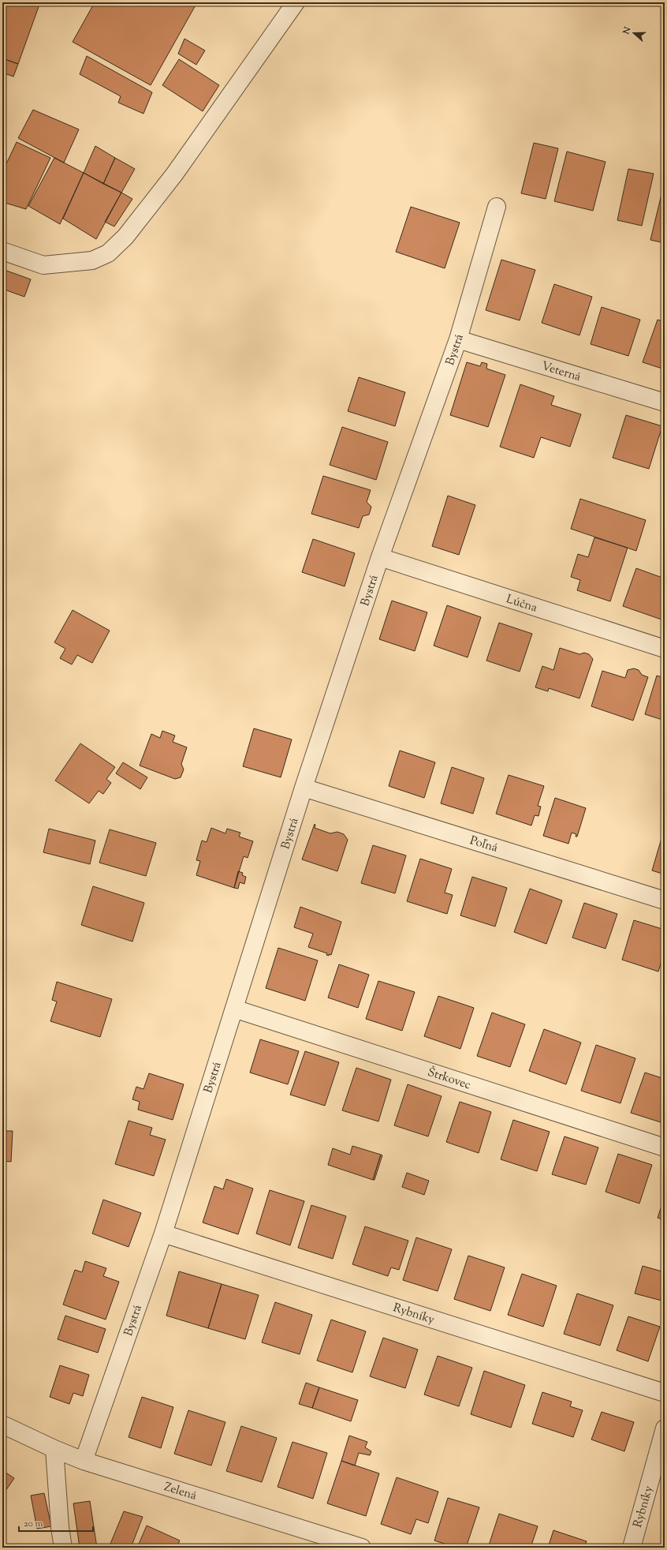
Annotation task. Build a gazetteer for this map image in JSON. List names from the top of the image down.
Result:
{
  "streets": {
    "street": [
      "Bystrá",
      "Veterná",
      "Lúčna",
      "Poľná",
      "Štrkovec",
      "Rybníky",
      "Zelená"
    ]
  },
  "crossings": [
    ["Bystrá", "Veterná"],
    ["Bystrá", "Lúčna"],
    ["Bystrá", "Poľná"],
    ["Bystrá", "Štrkovec"],
    ["Bystrá", "Rybníky"],
    ["Bystrá", "Zelená"]
  ],
  "scale_bar": "20 m",
  "north": "left"
}
